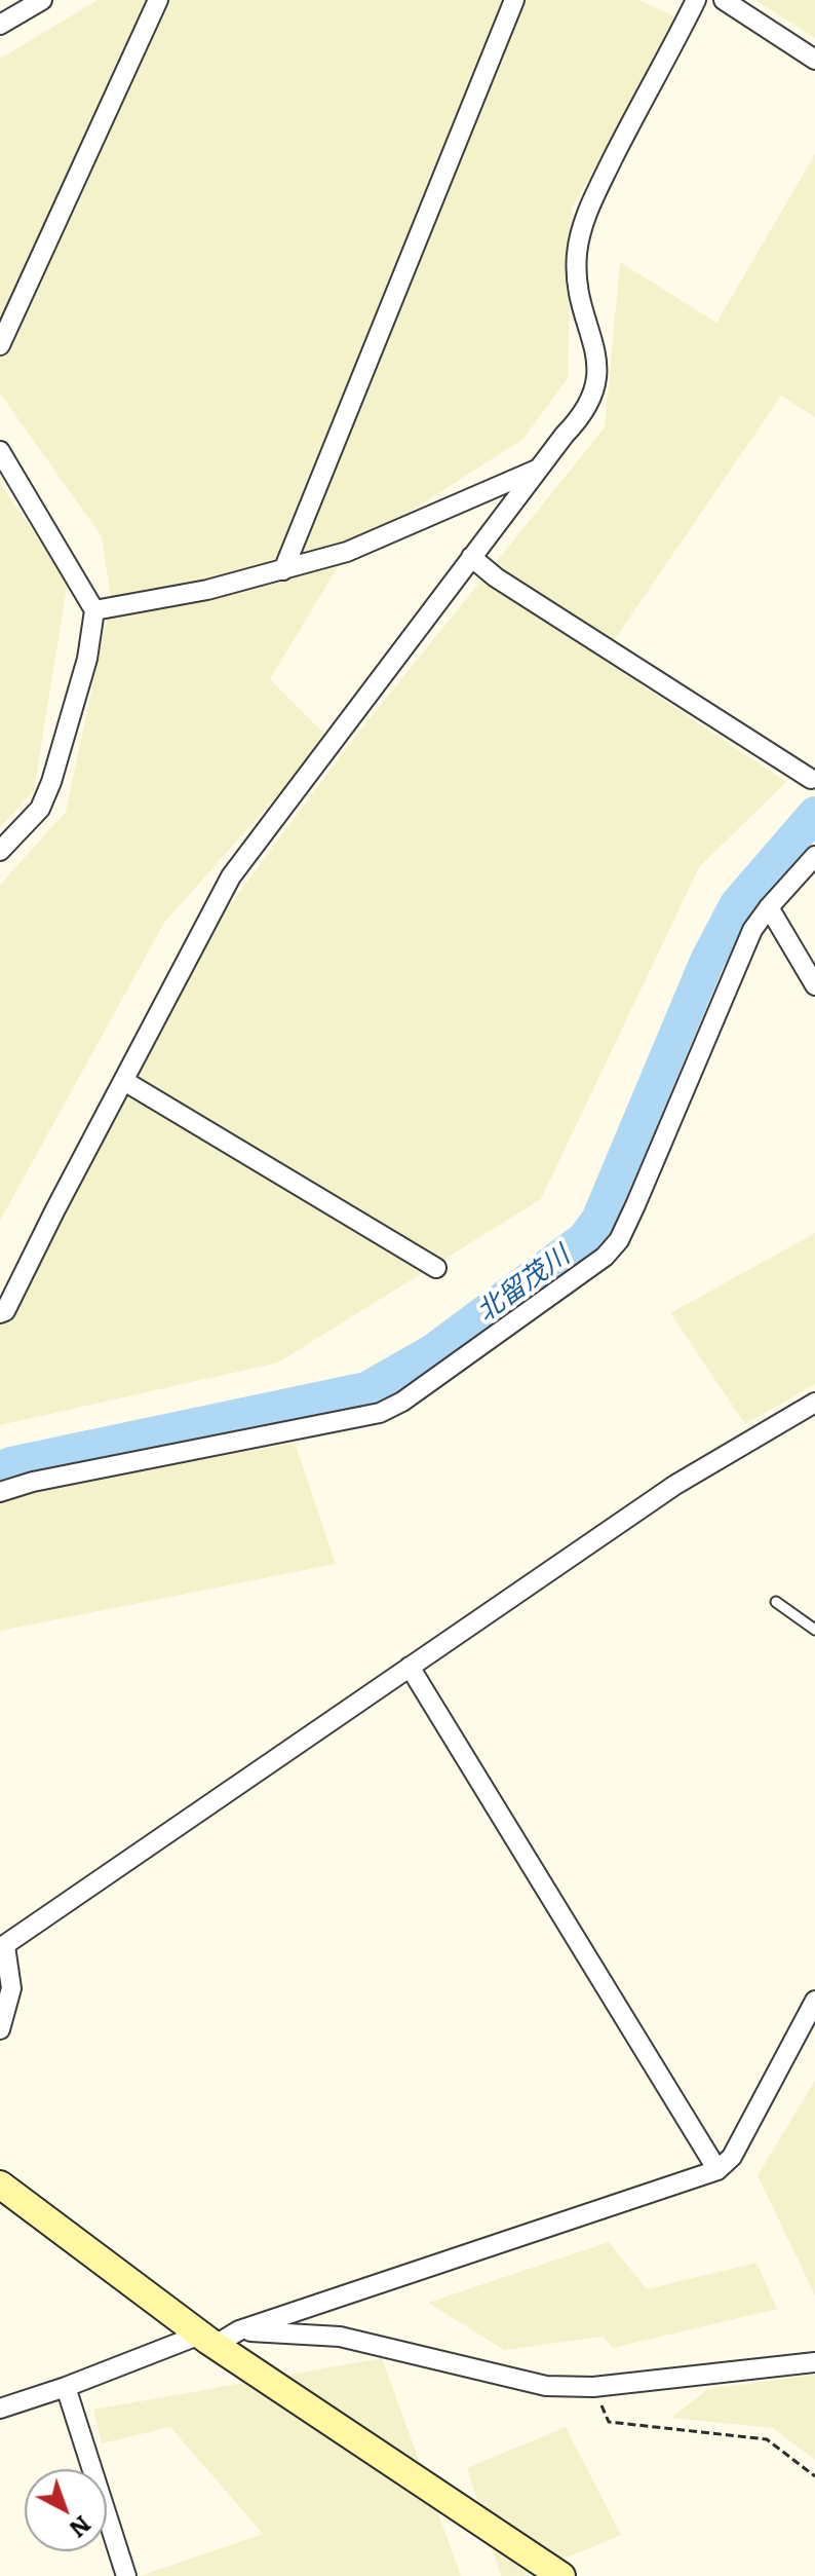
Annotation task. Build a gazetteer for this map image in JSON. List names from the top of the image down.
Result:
{
  "water": ["北留茂川"],
  "north": "bottom right"
}
